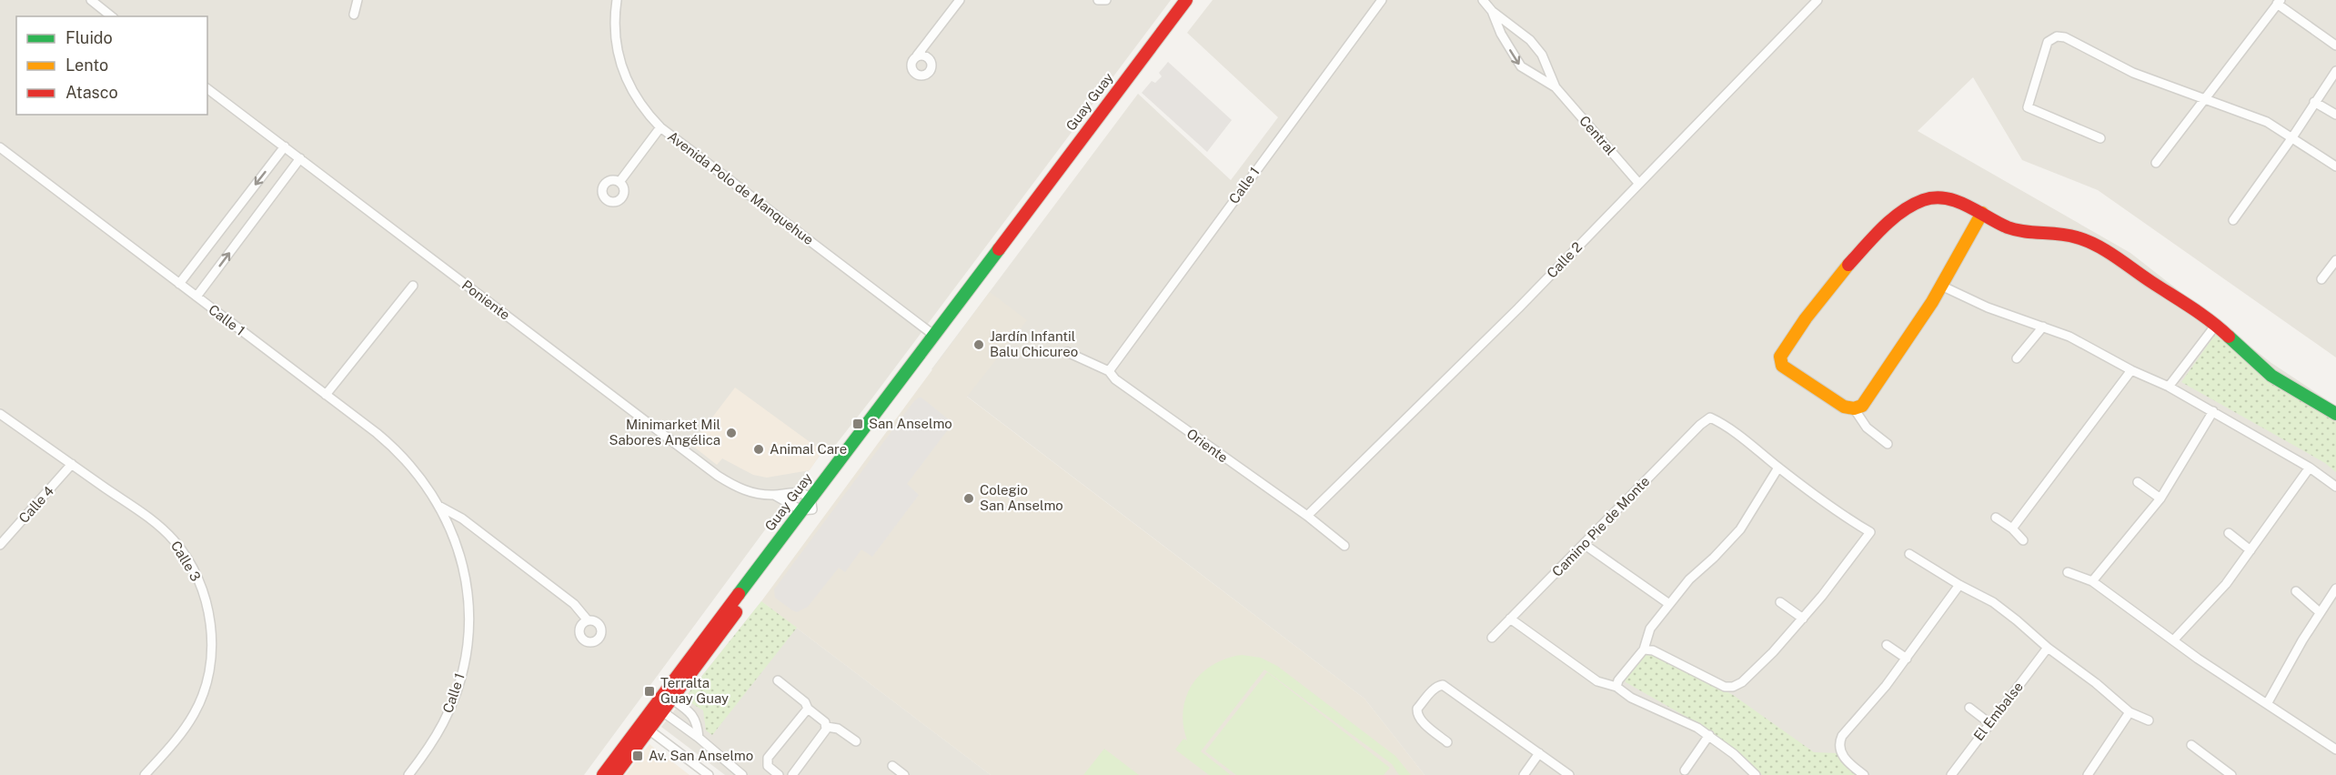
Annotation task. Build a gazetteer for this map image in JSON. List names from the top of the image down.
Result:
{
  "streets": {
    "street": [
      "Guay Guay",
      "Central",
      "Calle 1",
      "Avenida Polo de Manquehue",
      "Calle 2",
      "Poniente",
      "Oriente",
      "Calle 4",
      "Camino Pie de Monte",
      "Calle 3",
      "El Embalse"
    ]
  },
  "crossings": [
    ["Guay Guay", "Avenida Polo de Manquehue"],
    ["Guay Guay", "Poniente"],
    ["Central", "Calle 2"],
    ["Calle 1", "Oriente"],
    ["Calle 2", "Oriente"],
    ["Calle 4", "Calle 3"]
  ],
  "places": {
    "other": [
      "Jardín Infantil Balu Chicureo",
      "Minimarket Mil Sabores Angélica",
      "Animal Care",
      "Colegio San Anselmo"
    ],
    "transit": ["San Anselmo", "Terralta Guay Guay", "Av. San Anselmo"]
  },
  "legend": ["Fluido", "Lento", "Atasco"]
}
